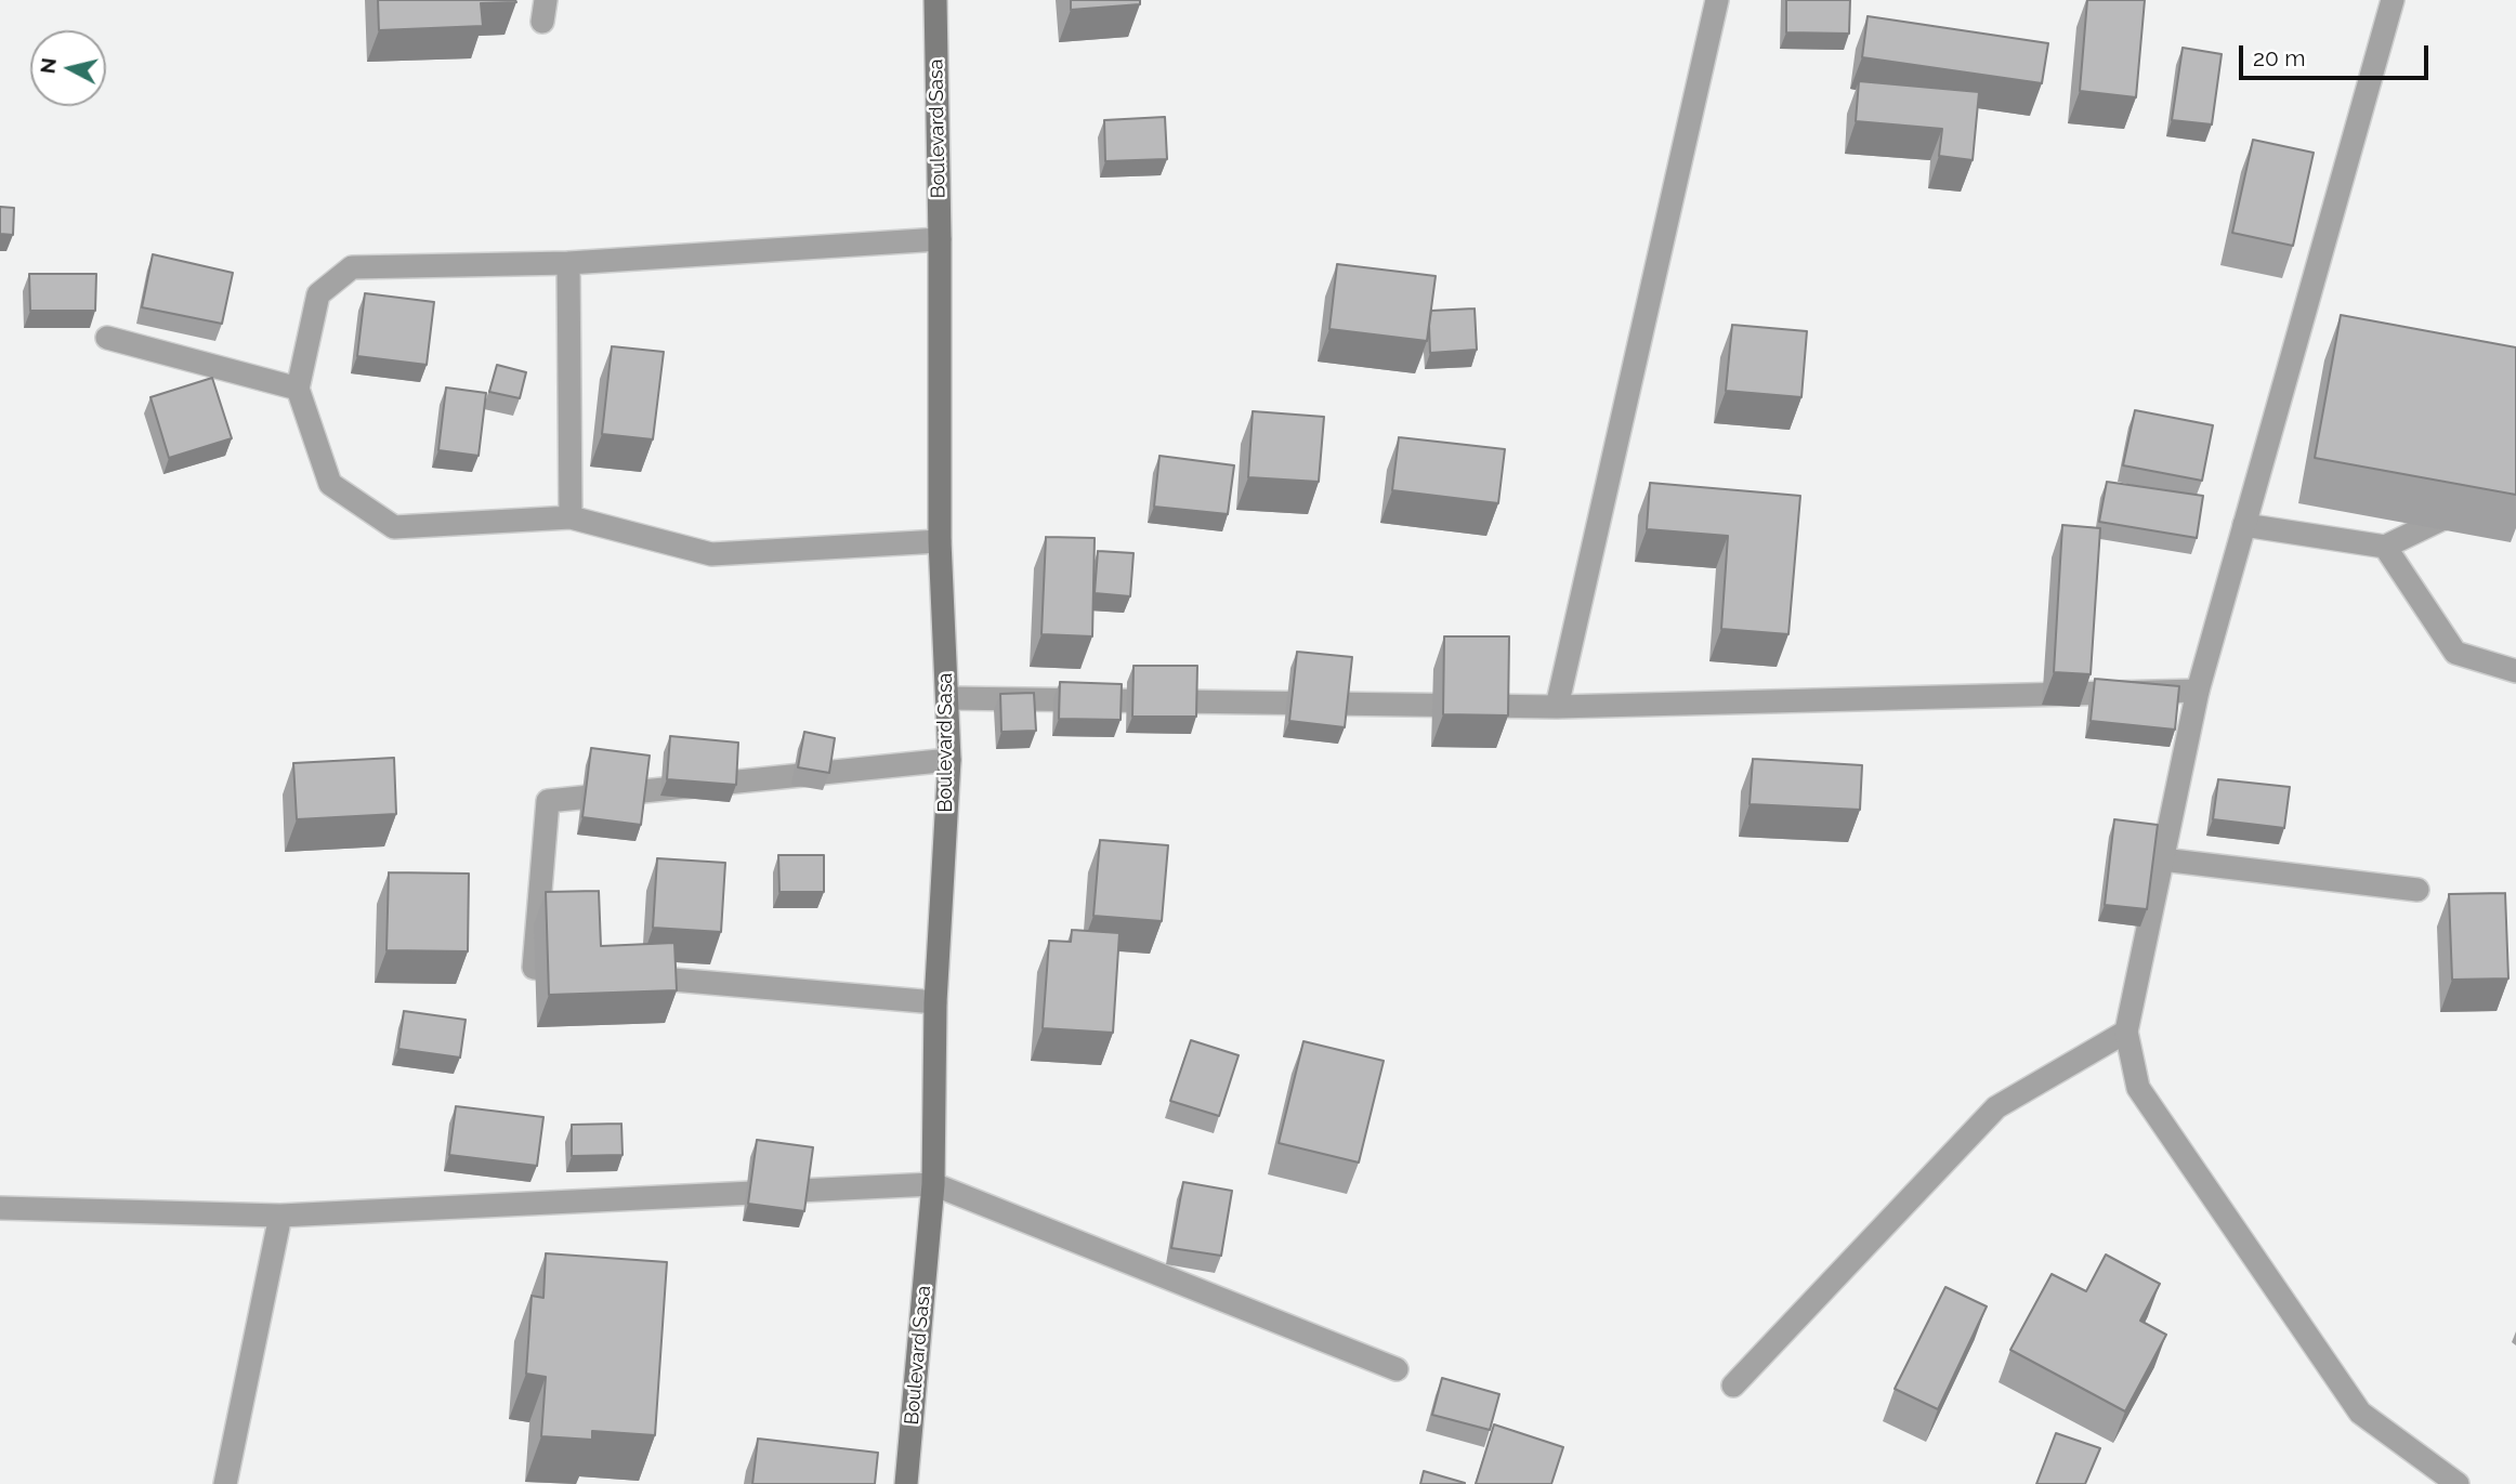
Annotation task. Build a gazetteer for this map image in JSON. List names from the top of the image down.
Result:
{
  "streets": {
    "street": ["Boulevard Sasa"]
  },
  "scale_bar": "20 m",
  "north": "left"
}
